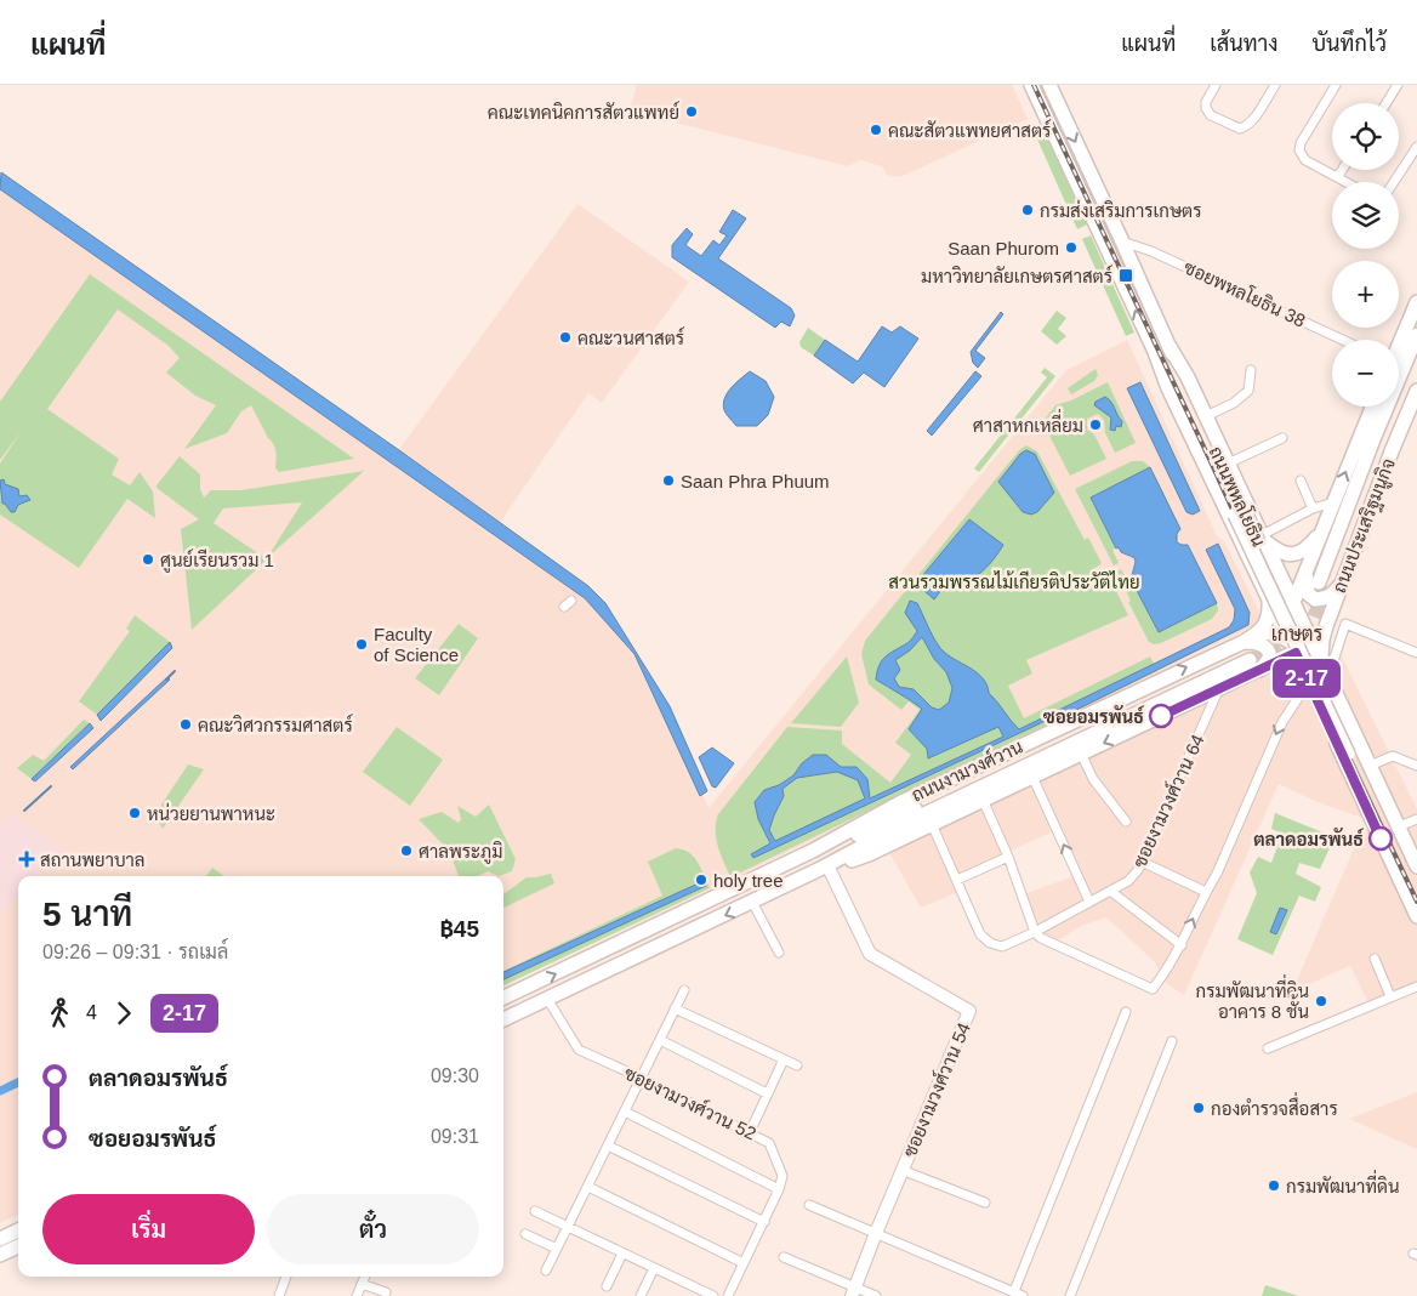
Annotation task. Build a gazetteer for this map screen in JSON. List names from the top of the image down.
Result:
{
  "streets": {
    "main road": ["ถนนพหลโยธิน", "ถนนประเสริฐมนูกิจ", "ถนนงามวงศ์วาน"],
    "street": [
      "ซอยพหลโยธิน 38",
      "ซอยงามวงศ์วาน 64",
      "ซอยงามวงศ์วาน 54",
      "ซอยงามวงศ์วาน 52"
    ]
  },
  "crossings": [
    ["ซอยพหลโยธิน 38", "ถนนพหลโยธิน"],
    ["ถนนพหลโยธิน", "ถนนประเสริฐมนูกิจ"],
    ["ถนนพหลโยธิน", "ถนนงามวงศ์วาน"],
    ["ถนนงามวงศ์วาน", "ซอยงามวงศ์วาน 64"],
    ["ถนนงามวงศ์วาน", "ซอยงามวงศ์วาน 54"],
    ["ถนนงามวงศ์วาน", "ซอยงามวงศ์วาน 52"]
  ],
  "districts": ["เกษตร"],
  "parks": ["สวนรวมพรรณไม้เกียรติประวัติไทย"],
  "places": {
    "other": [
      "คณะเทคนิคการสัตวแพทย์",
      "คณะสัตวแพทยศาสตร์",
      "กรมส่งเสริมการเกษตร",
      "Saan Phurom",
      "คณะวนศาสตร์",
      "ศาสาหกเหลี่ยม",
      "Saan Phra Phuum",
      "ศูนย์เรียนรวม 1",
      "Faculty of Science",
      "ซอยอมรพันธ์",
      "คณะวิศวกรรมศาสตร์",
      "หน่วยยานพาหนะ",
      "ตลาดอมรพันธ์",
      "ศาลพระภูมิ",
      "holy tree",
      "กรมพัฒนาที่ดิน อาคาร 8 ชั้น",
      "กองตำรวจสื่อสาร",
      "กรมพัฒนาที่ดิน"
    ],
    "transit": ["มหาวิทยาลัยเกษตรศาสตร์"],
    "health": ["สถานพยาบาล"]
  },
  "lines": ["bus line 2-17"],
  "page": {
    "header": "แผนที่",
    "nav": ["แผนที่", "เส้นทาง", "บันทึกไว้"],
    "on_map": "2-17",
    "map_buttons": ["+", "−"],
    "heading": ["5 นาที", "09:26 – 09:31 · รถเมล์", "฿45"],
    "legs": ["4", "2-17"],
    "list": [
      {
        "name": "ตลาดอมรพันธ์",
        "value": "09:30"
      },
      {
        "name": "ซอยอมรพันธ์",
        "value": "09:31"
      }
    ],
    "buttons": ["เริ่ม", "ตั๋ว"]
  }
}
